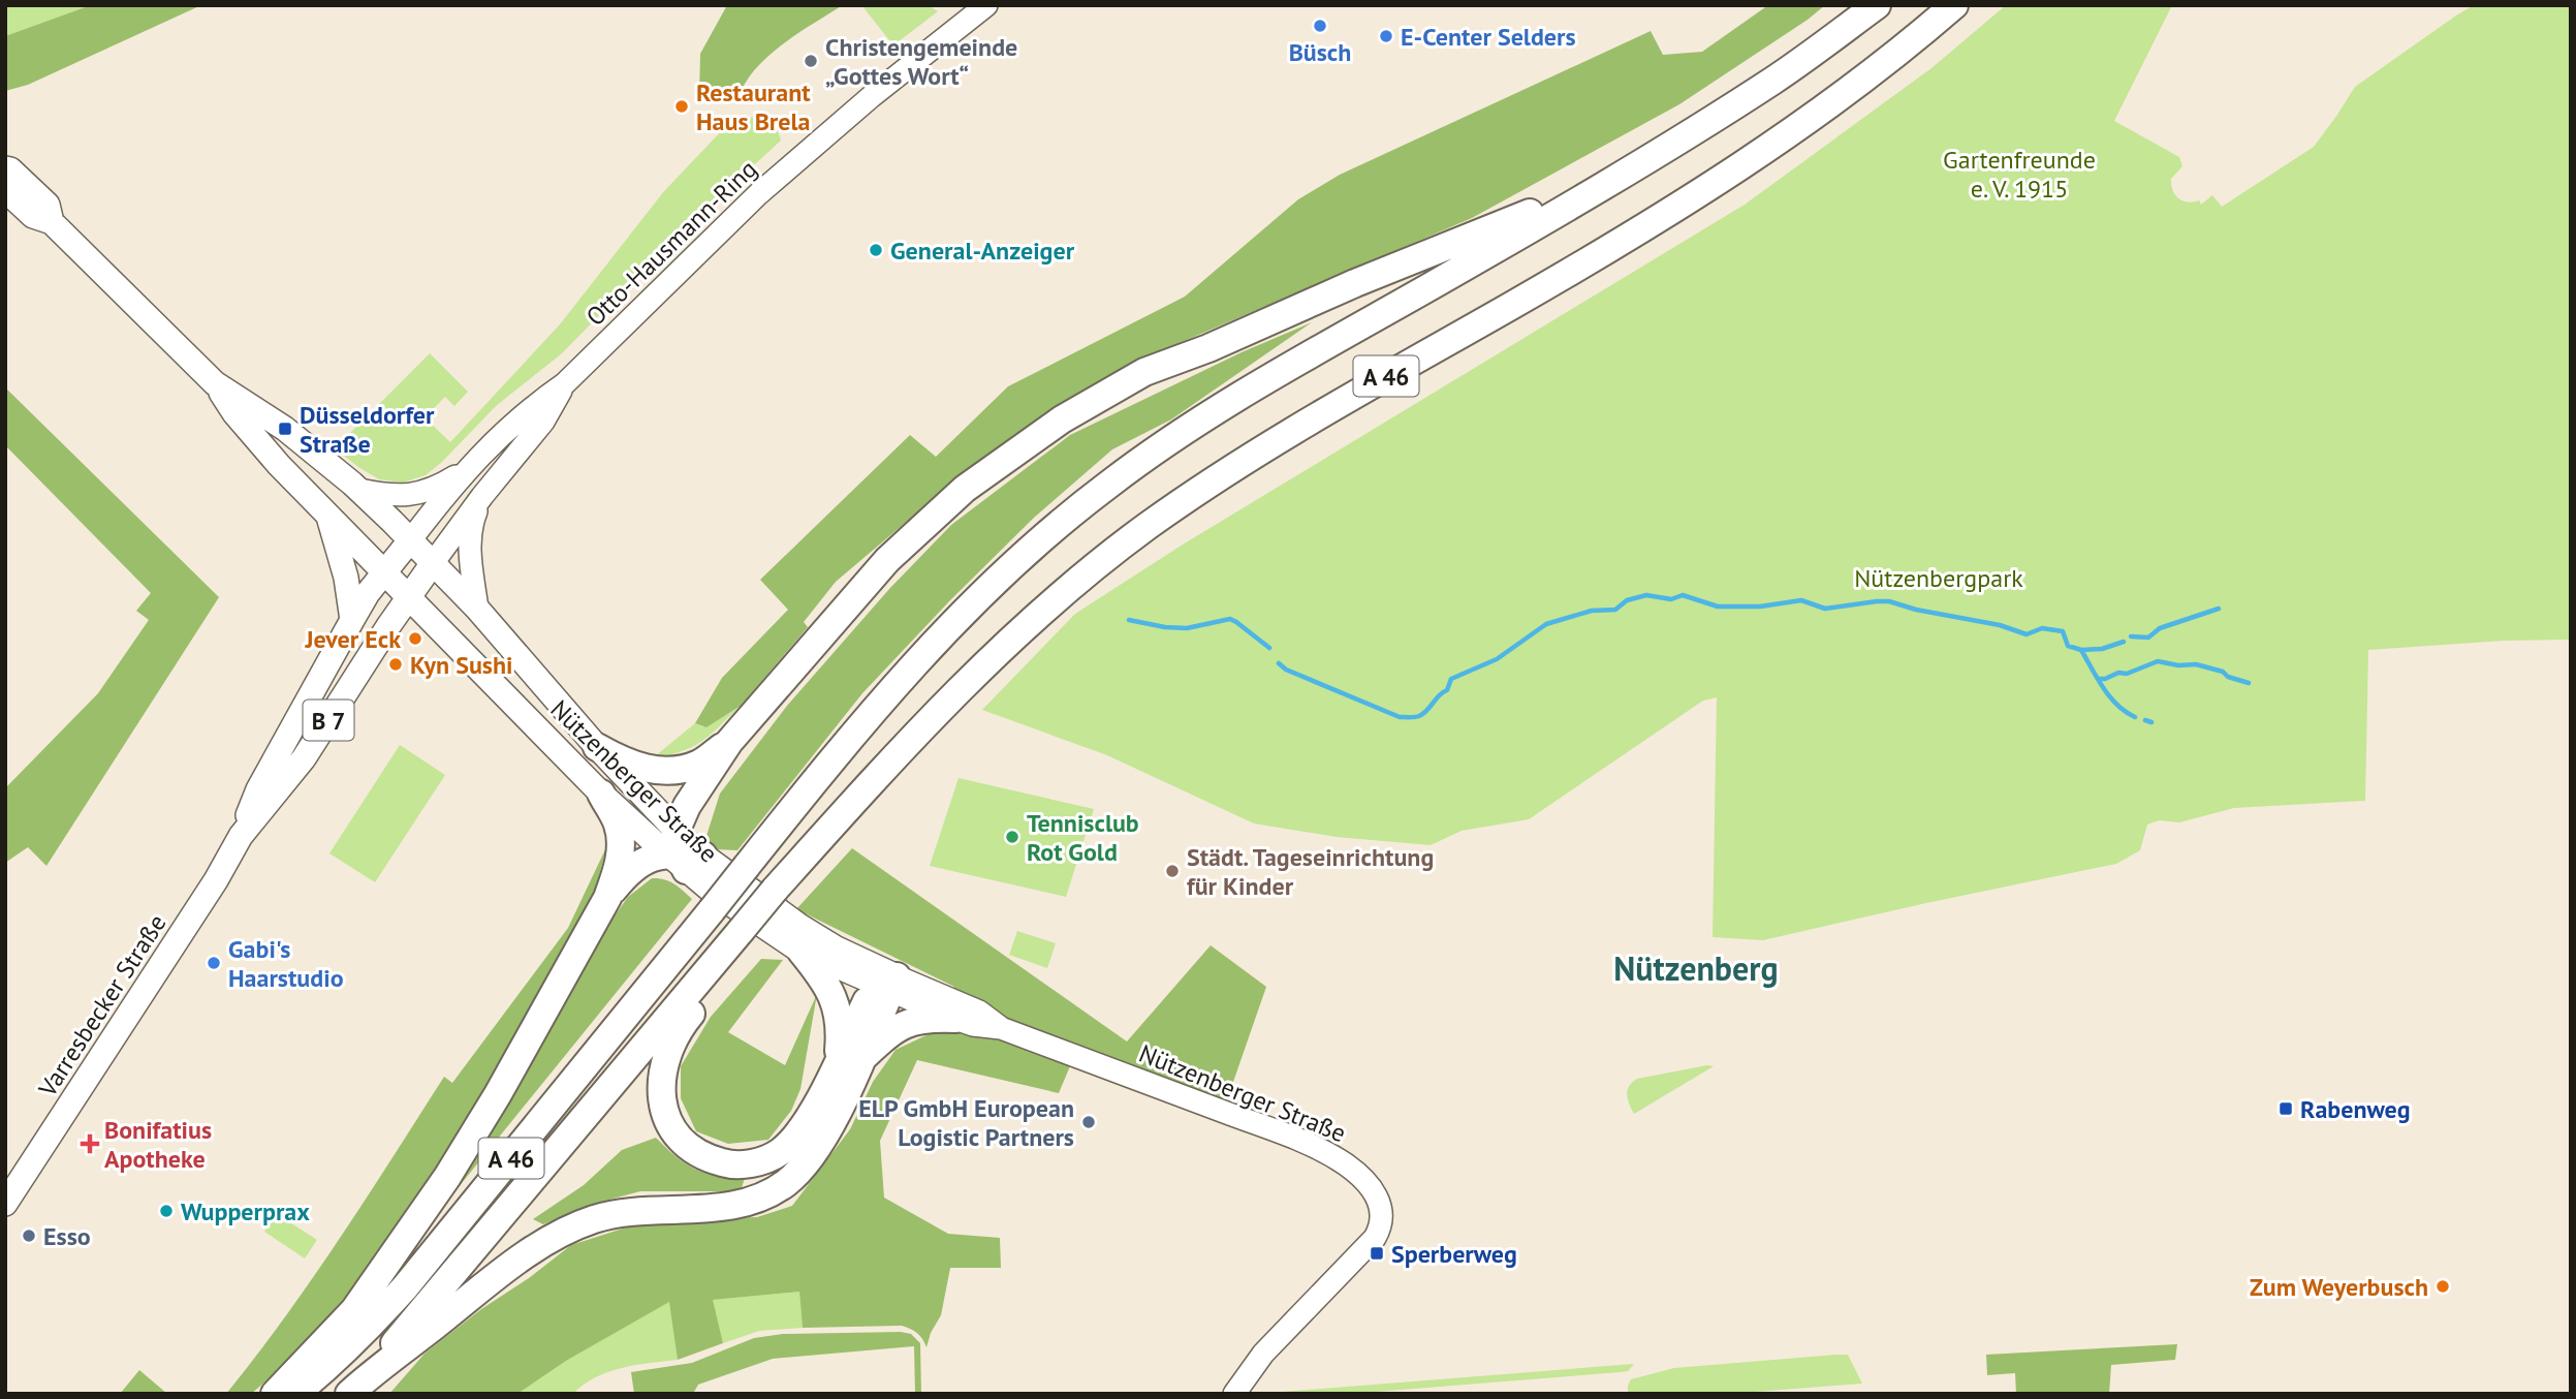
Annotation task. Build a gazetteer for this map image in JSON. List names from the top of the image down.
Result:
{
  "streets": {
    "highway": ["A 46"],
    "main road": ["B 7", "Nützenberger Straße", "Varresbecker Straße"],
    "street": ["Otto-Hausmann-Ring"]
  },
  "crossings": [
    ["Otto-Hausmann-Ring", "B 7"],
    ["Otto-Hausmann-Ring", "Nützenberger Straße"],
    ["B 7", "Nützenberger Straße"],
    ["B 7", "Varresbecker Straße"],
    ["Nützenberger Straße", "Varresbecker Straße"]
  ],
  "districts": ["Nützenberg"],
  "parks": ["Gartenfreunde e. V. 1915", "Nützenbergpark"],
  "places": {
    "other": [
      "Büsch",
      "E-Center Selders",
      "Christengemeinde „Gottes Wort“",
      "Restaurant Haus Brela",
      "General-Anzeiger",
      "Jever Eck",
      "Kyn Sushi",
      "Tennisclub Rot Gold",
      "Städt. Tageseinrichtung für Kinder",
      "Gabi's Haarstudio",
      "ELP GmbH European Logistic Partners",
      "Wupperprax",
      "Esso",
      "Zum Weyerbusch"
    ],
    "transit": ["Düsseldorfer Straße", "Rabenweg", "Sperberweg"],
    "health": ["Bonifatius Apotheke"]
  }
}
